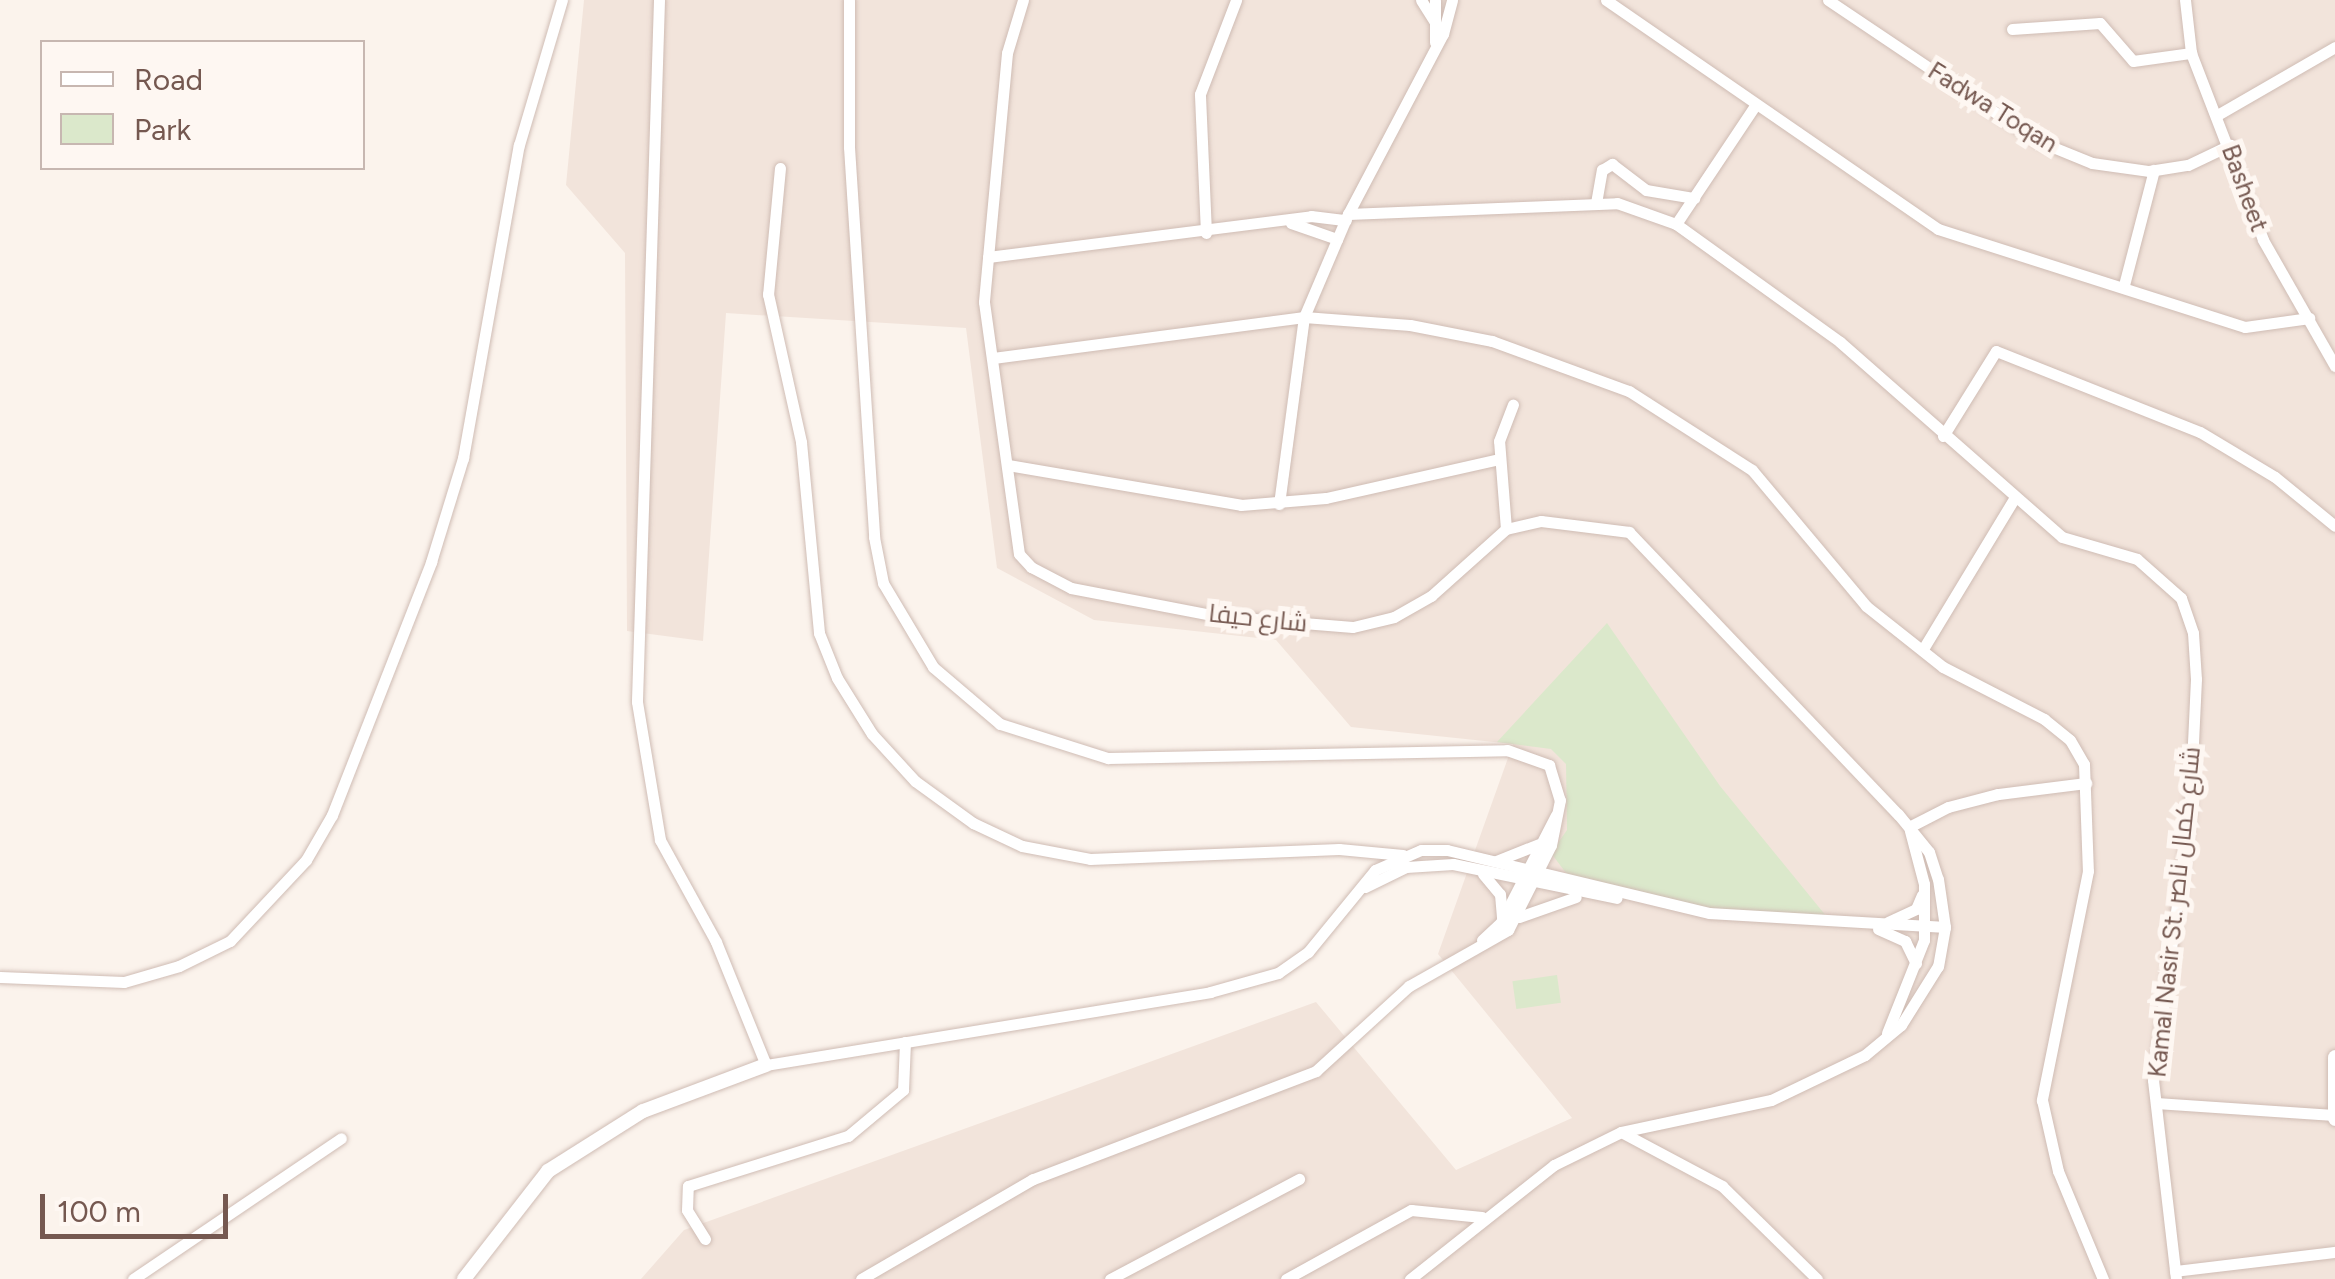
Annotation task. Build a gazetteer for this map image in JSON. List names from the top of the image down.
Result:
{
  "streets": {
    "street": [
      "Fadwa Toqan",
      "Basheet",
      "شارع حيفا",
      "Kamal Nasir St. شارع كمال ناصر"
    ]
  },
  "crossings": [
    ["Fadwa Toqan", "Basheet"]
  ],
  "legend": ["Road", "Park"],
  "scale_bar": "100 m"
}
